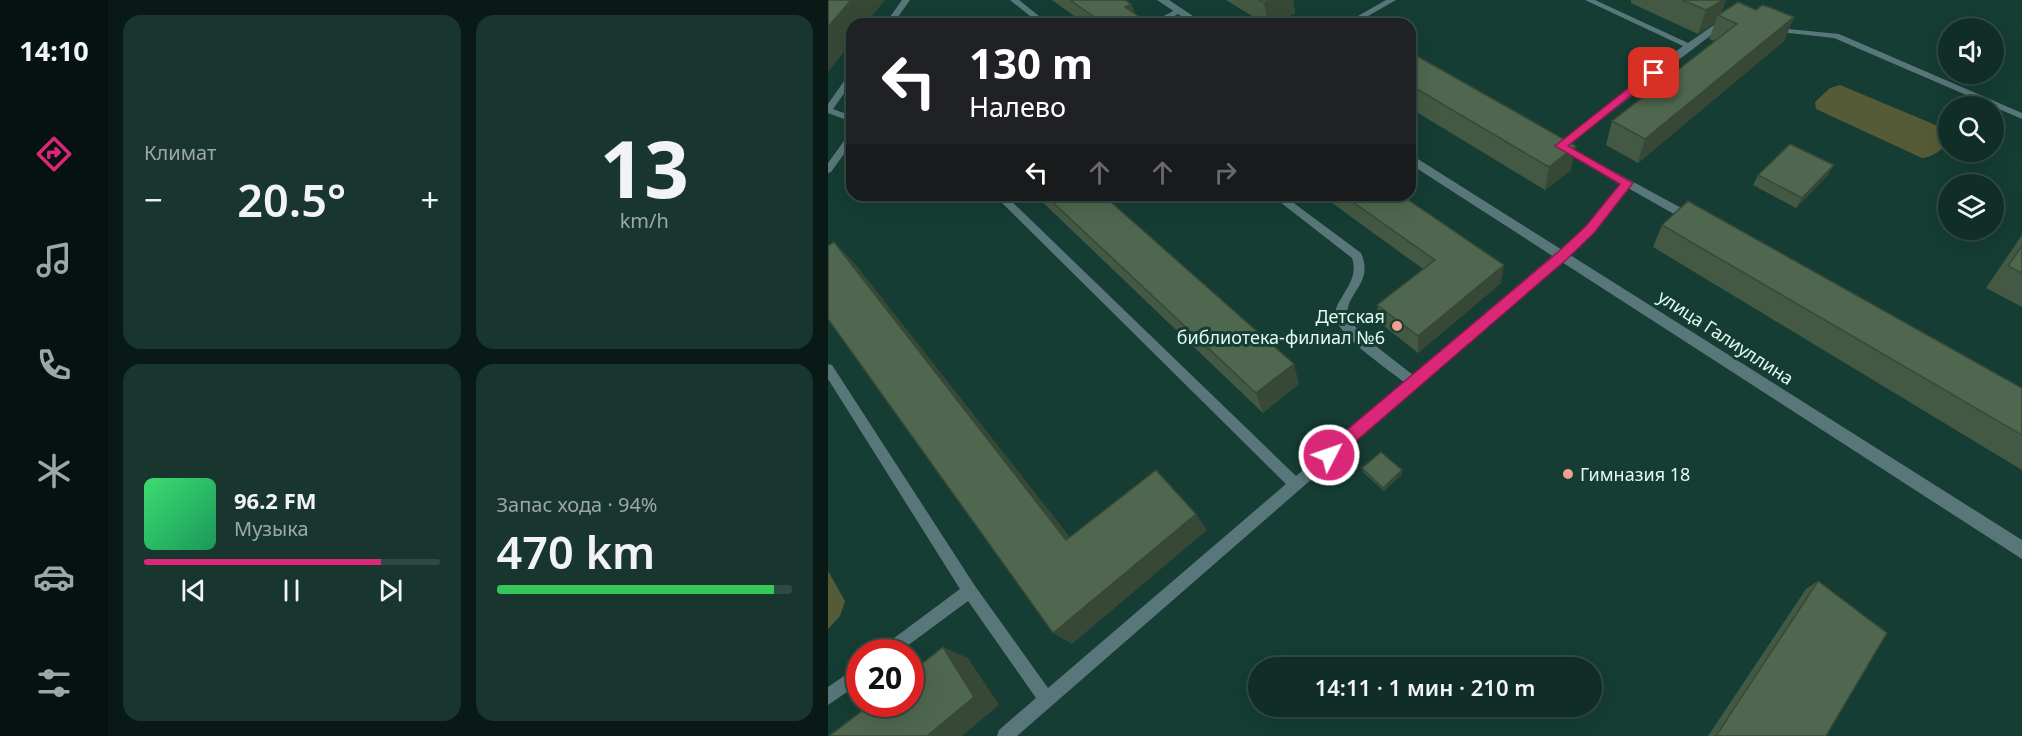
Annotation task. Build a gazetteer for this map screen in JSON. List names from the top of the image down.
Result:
{
  "streets": {
    "street": ["улица Галиуллина"]
  },
  "places": ["Детская библиотека-филиал №6", "Гимназия 18"],
  "page": {
    "tabs": "14:10",
    "tile": [
      "Климат",
      ["13", "km/h"],
      ["Запас хода · 94%", "470 km"]
    ],
    "turn": ["130 m", "Налево"],
    "heat": ["−", "20.5°", "+"],
    "song": ["96.2 FM", "Музыка"],
    "limit": "20",
    "trip": "14:11 · 1 мин · 210 m"
  }
}
